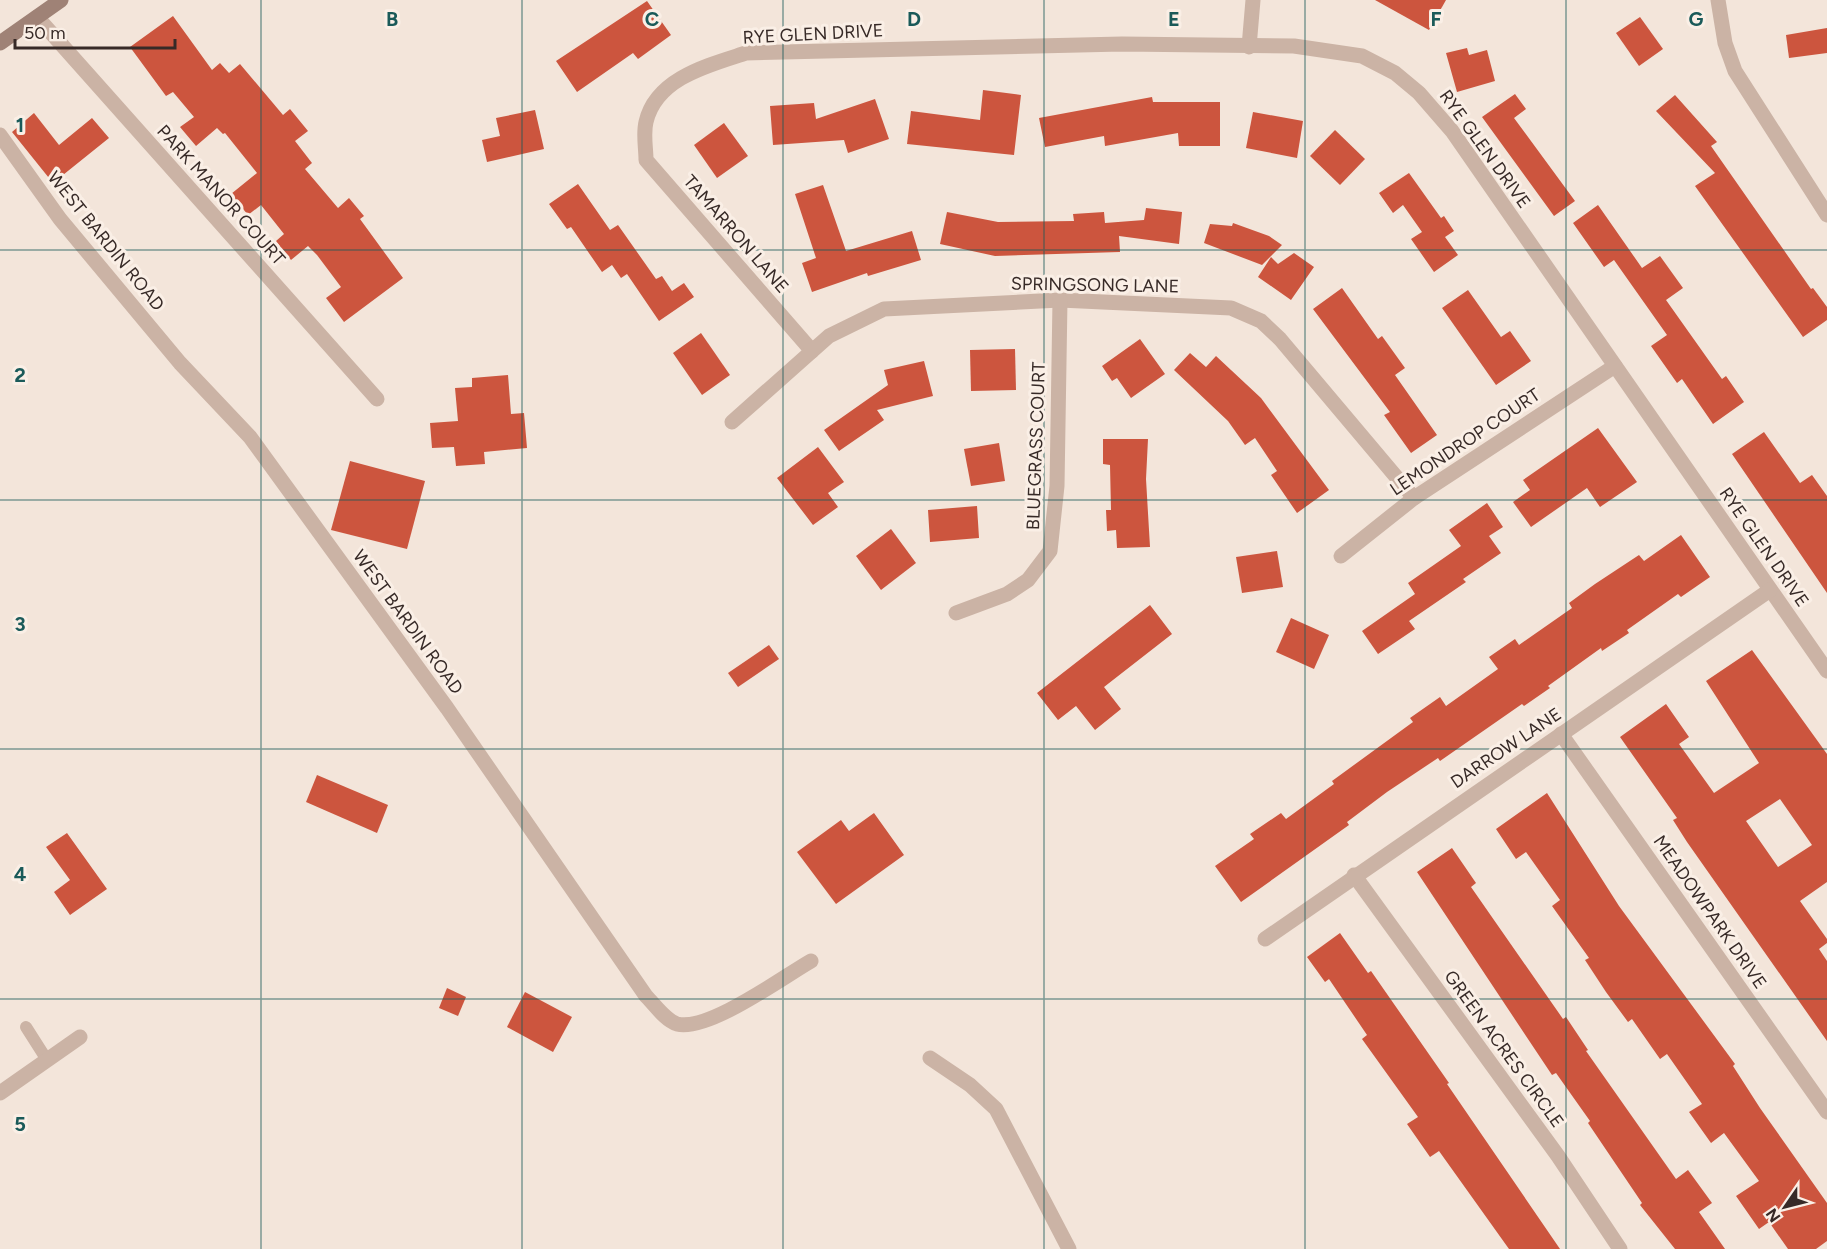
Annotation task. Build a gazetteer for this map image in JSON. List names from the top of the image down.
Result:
{
  "streets": {
    "street": [
      "RYE GLEN DRIVE",
      "PARK MANOR COURT",
      "TAMARRON LANE",
      "WEST BARDIN ROAD",
      "SPRINGSONG LANE",
      "LEMONDROP COURT",
      "BLUEGRASS COURT",
      "DARROW LANE",
      "MEADOWPARK DRIVE",
      "GREEN ACRES CIRCLE"
    ]
  },
  "crossings": [
    ["RYE GLEN DRIVE", "TAMARRON LANE"],
    ["RYE GLEN DRIVE", "LEMONDROP COURT"],
    ["RYE GLEN DRIVE", "DARROW LANE"],
    ["TAMARRON LANE", "SPRINGSONG LANE"],
    ["SPRINGSONG LANE", "LEMONDROP COURT"],
    ["SPRINGSONG LANE", "BLUEGRASS COURT"],
    ["DARROW LANE", "MEADOWPARK DRIVE"],
    ["DARROW LANE", "GREEN ACRES CIRCLE"]
  ],
  "scale_bar": "50 m",
  "north": "bottom left",
  "grid": {
    "columns": [
      "B",
      "C",
      "D",
      "E",
      "F",
      "G"
    ],
    "rows": [
      "1",
      "2",
      "3",
      "4",
      "5"
    ]
  }
}
